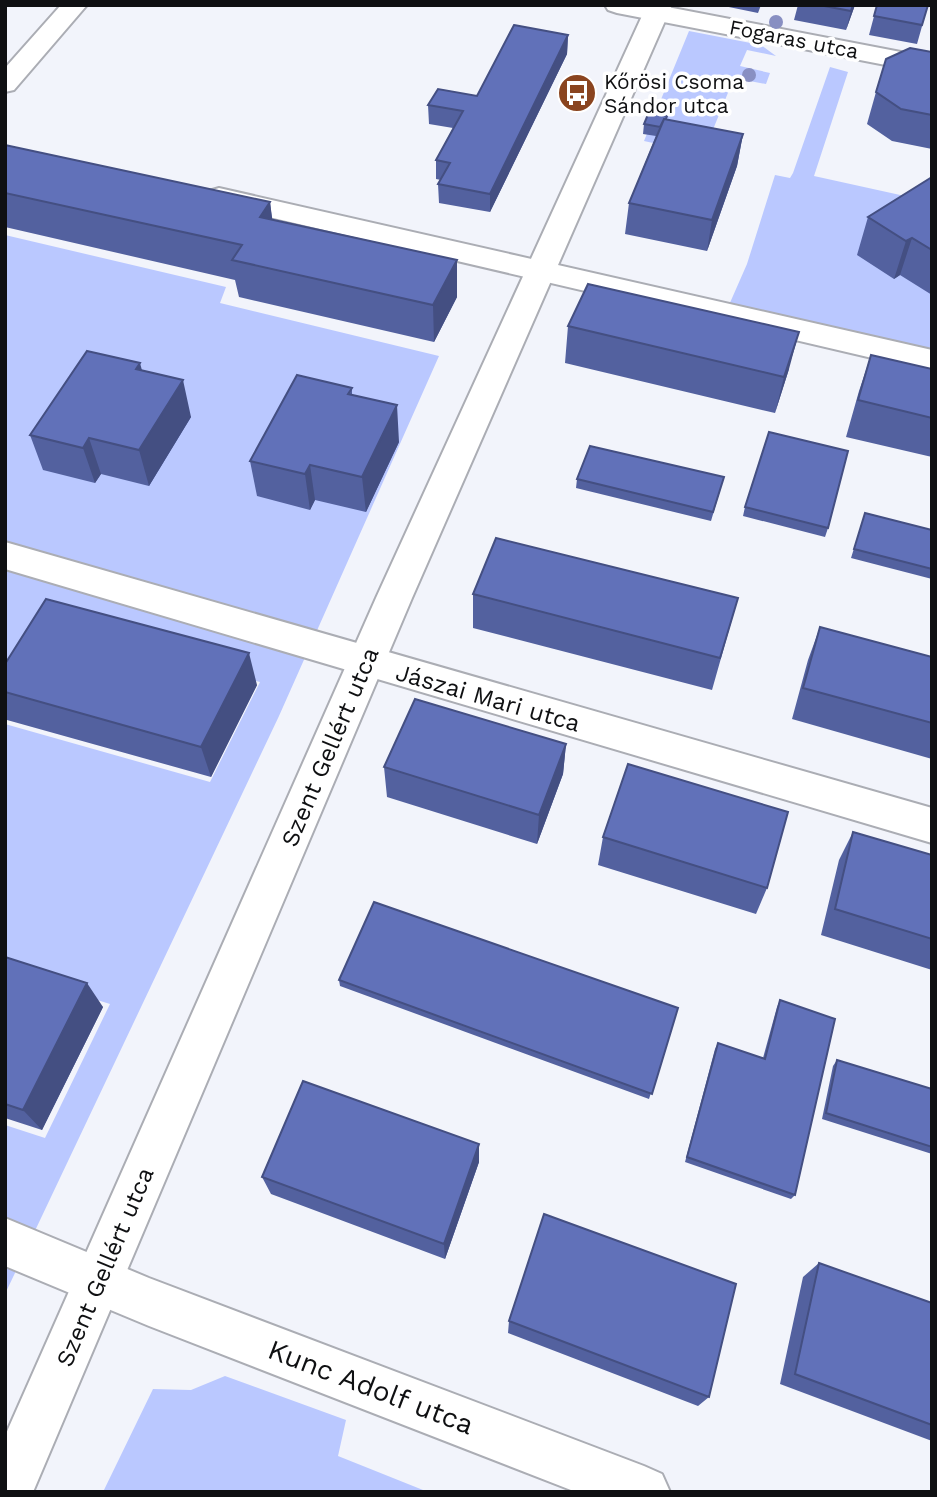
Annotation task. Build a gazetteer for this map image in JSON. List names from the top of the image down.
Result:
{
  "streets": {
    "street": [
      "Fogaras utca",
      "Jászai Mari utca",
      "Szent Gellért utca",
      "Kunc Adolf utca"
    ]
  },
  "crossings": [
    ["Fogaras utca", "Szent Gellért utca"],
    ["Jászai Mari utca", "Szent Gellért utca"],
    ["Szent Gellért utca", "Kunc Adolf utca"]
  ],
  "places": {
    "bus stop": ["Kőrösi Csoma Sándor utca"]
  }
}
